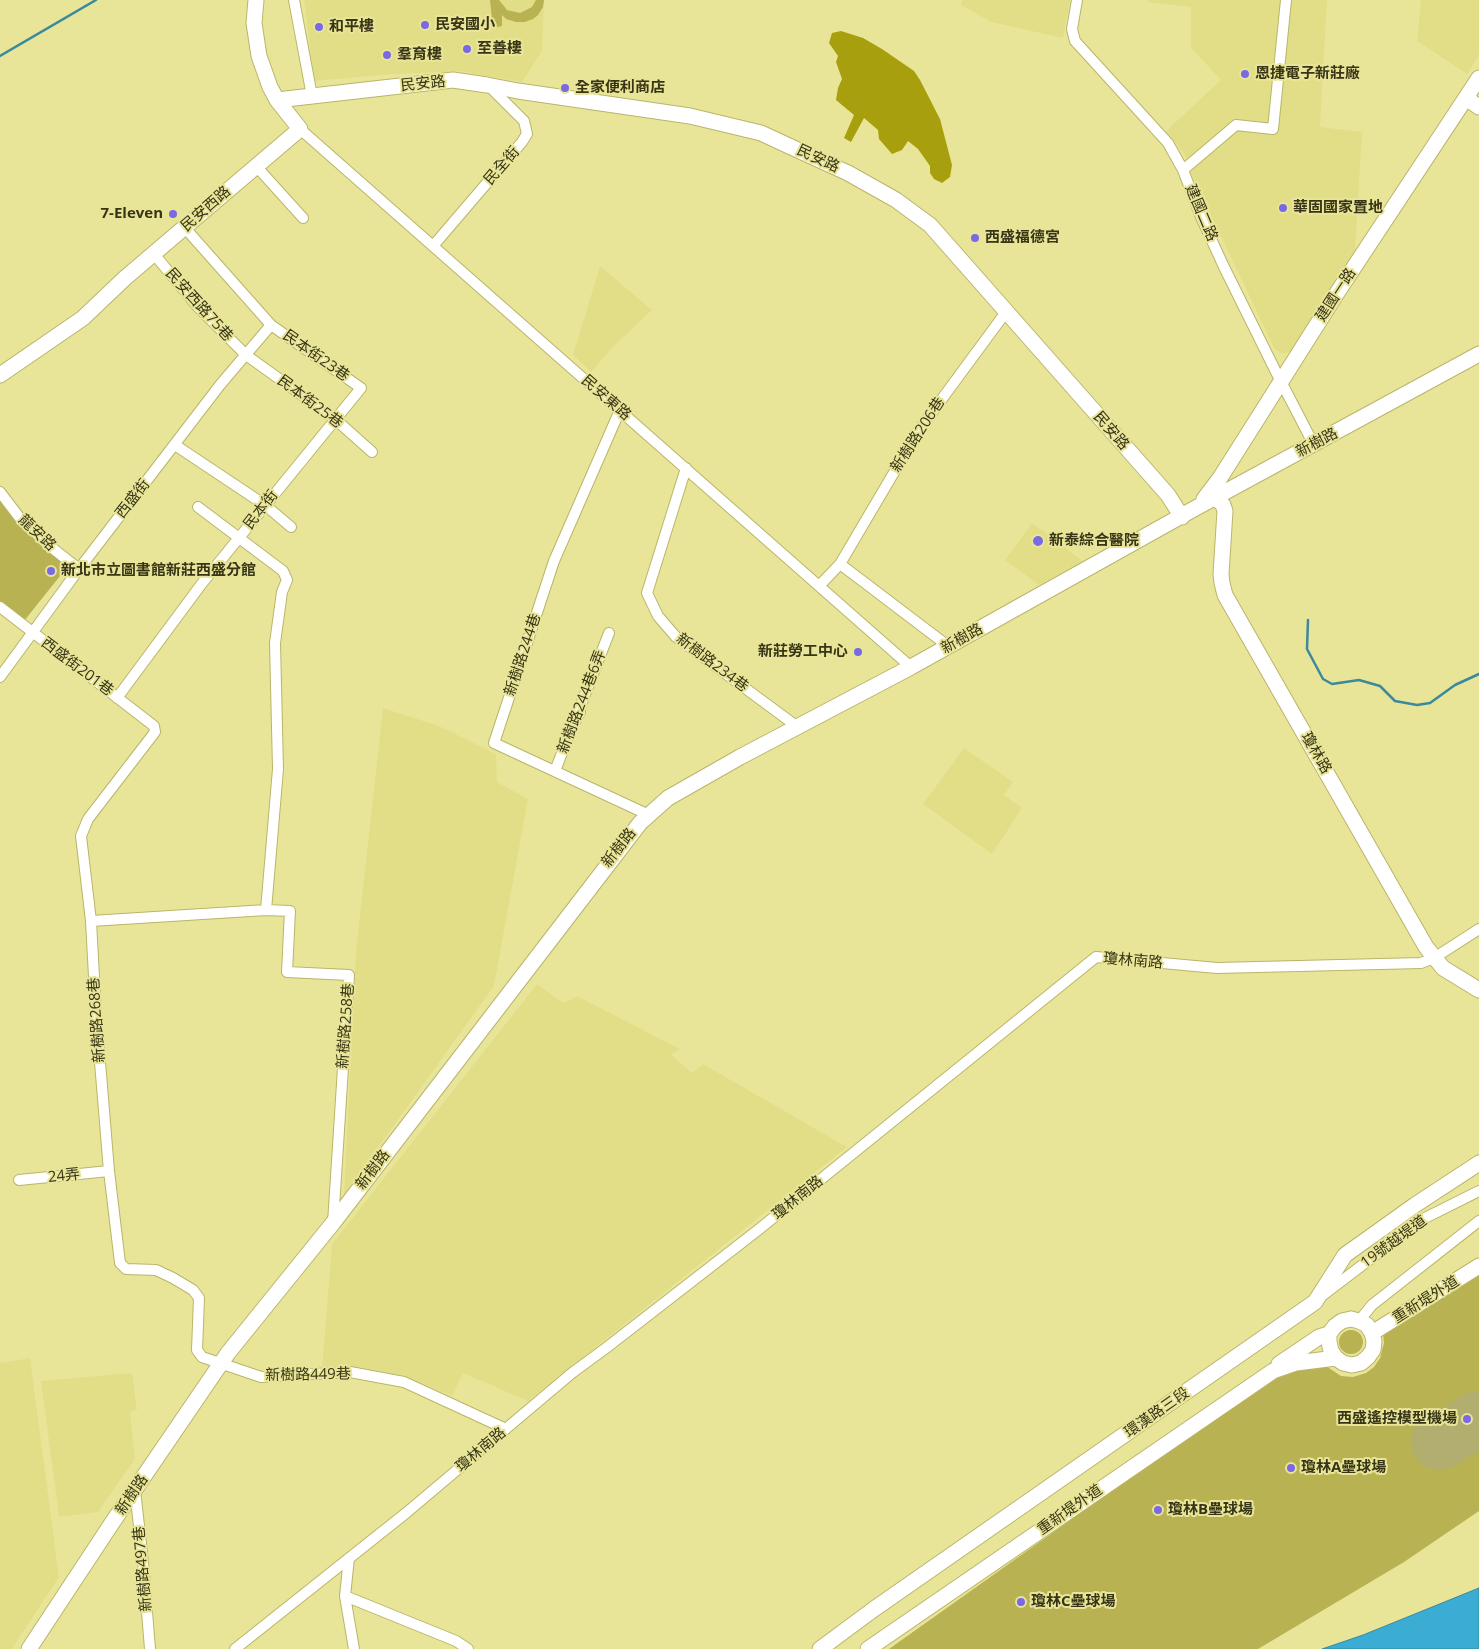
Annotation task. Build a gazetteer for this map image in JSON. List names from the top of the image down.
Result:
{
  "streets": {
    "street": [
      "民安路",
      "民全街",
      "民安西路",
      "建國二路",
      "建國一路",
      "民安西路75巷",
      "民本街23巷",
      "民安東路",
      "民本街25巷",
      "新樹路206巷",
      "新樹路",
      "西盛街",
      "民本街",
      "龍安路",
      "新樹路244巷",
      "新樹路234巷",
      "西盛街201巷",
      "新樹路244巷6弄",
      "瓊林路",
      "瓊林南路",
      "新樹路268巷",
      "新樹路258巷",
      "24弄",
      "19號越堤道",
      "重新堤外道",
      "新樹路449巷",
      "環漢路三段",
      "新樹路497巷"
    ]
  },
  "crossings": [
    ["民安路", "民全街"],
    ["民安路", "建國一路"],
    ["民安路", "新樹路206巷"],
    ["民安路", "新樹路"],
    ["民全街", "民安東路"],
    ["民安西路", "民安西路75巷"],
    ["民安西路", "民安東路"],
    ["建國二路", "建國一路"],
    ["建國二路", "新樹路"],
    ["建國一路", "新樹路"],
    ["建國一路", "瓊林路"],
    ["民安西路75巷", "民本街25巷"],
    ["民安西路75巷", "西盛街"],
    ["民本街23巷", "西盛街"],
    ["民本街23巷", "民本街"],
    ["民安東路", "新樹路206巷"],
    ["民安東路", "新樹路"],
    ["民安東路", "新樹路244巷"],
    ["民安東路", "新樹路234巷"],
    ["民本街25巷", "西盛街"],
    ["民本街25巷", "民本街"],
    ["新樹路", "新樹路244巷"],
    ["新樹路", "新樹路234巷"],
    ["新樹路", "瓊林路"],
    ["新樹路", "新樹路268巷"],
    ["新樹路", "新樹路258巷"],
    ["新樹路", "新樹路449巷"],
    ["新樹路", "新樹路497巷"],
    ["西盛街", "龍安路"],
    ["西盛街", "西盛街201巷"],
    ["民本街", "西盛街201巷"],
    ["新樹路244巷", "新樹路244巷6弄"],
    ["西盛街201巷", "新樹路268巷"],
    ["瓊林路", "瓊林南路"],
    ["瓊林南路", "新樹路449巷"],
    ["新樹路268巷", "24弄"],
    ["新樹路268巷", "新樹路449巷"],
    ["19號越堤道", "環漢路三段"]
  ],
  "places": [
    "民安國小",
    "和平樓",
    "至善樓",
    "羣育樓",
    "恩捷電子新莊廠",
    "全家便利商店",
    "華固國家置地",
    "7-Eleven",
    "西盛福德宮",
    "新泰綜合醫院",
    "新北市立圖書館新莊西盛分館",
    "新莊勞工中心",
    "西盛遙控模型機場",
    "瓊林A壘球場",
    "瓊林B壘球場",
    "瓊林C壘球場"
  ]
}
